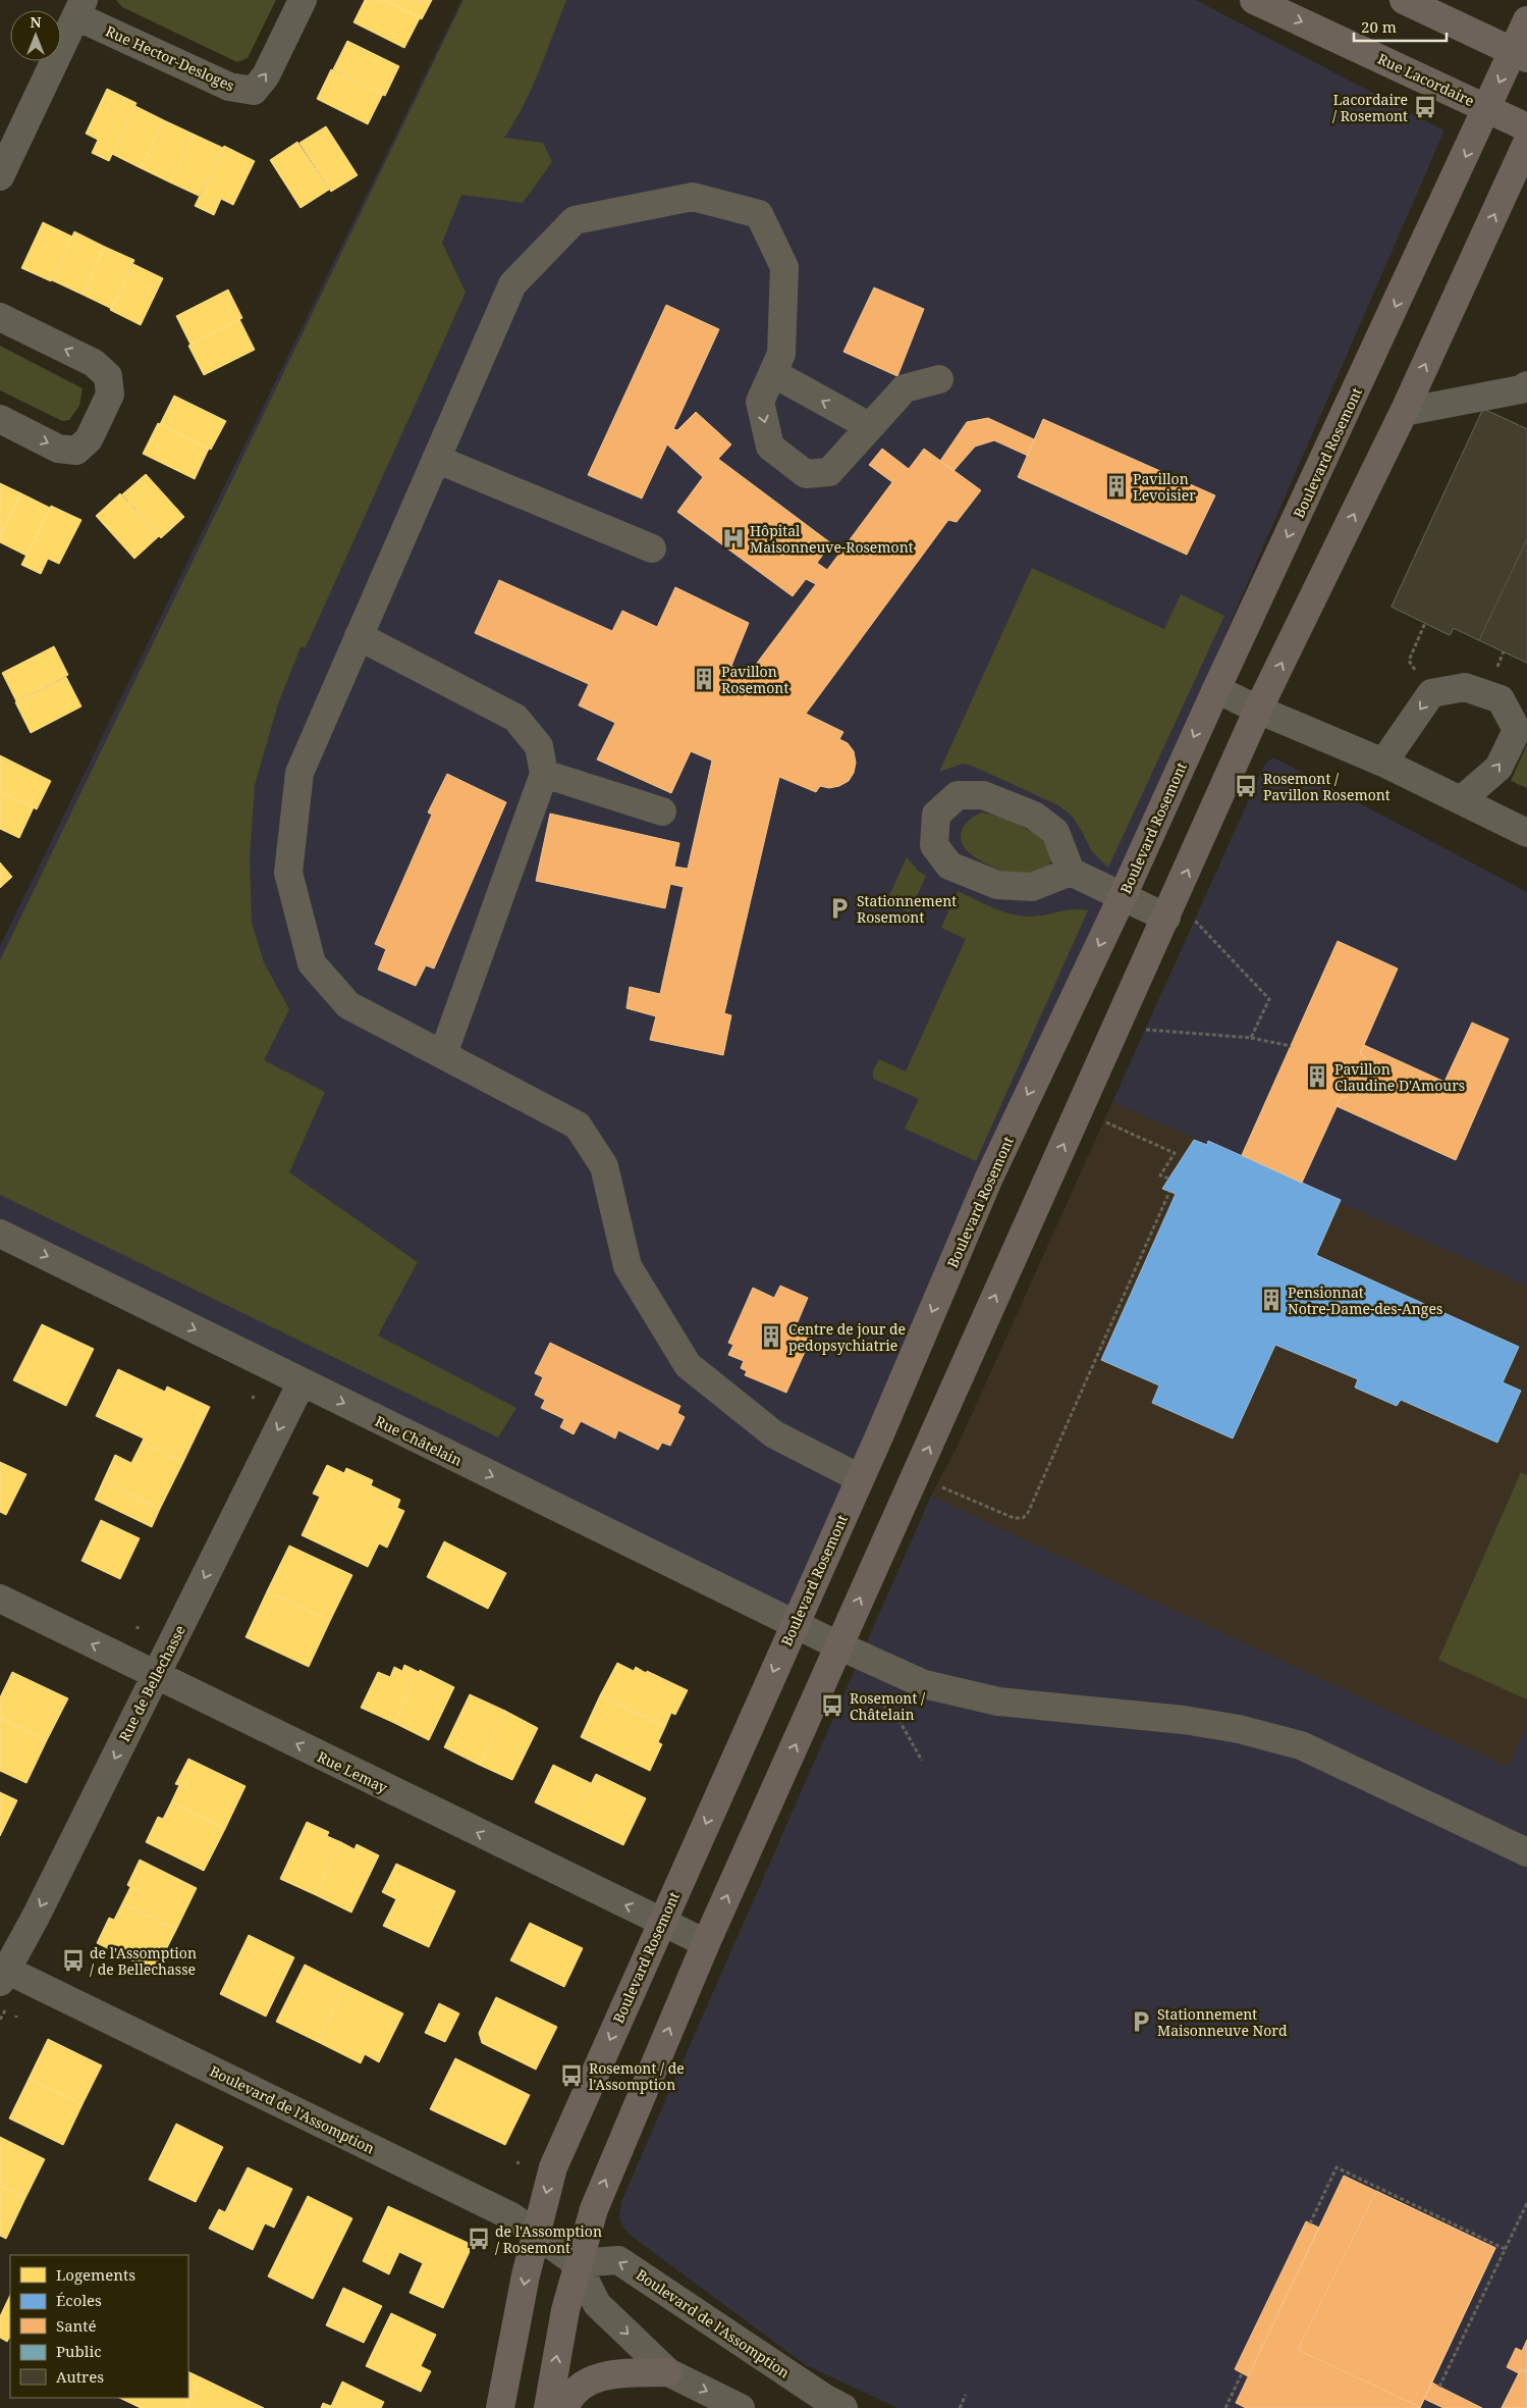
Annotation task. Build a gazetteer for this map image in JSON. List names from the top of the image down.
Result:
{
  "streets": {
    "main road": ["Rue Lacordaire", "Boulevard Rosemont"],
    "street": [
      "Rue Hector-Desloges",
      "Rue Châtelain",
      "Rue de Bellechasse",
      "Rue Lemay",
      "Boulevard de l'Assomption"
    ]
  },
  "crossings": [
    ["Rue Lacordaire", "Boulevard Rosemont"],
    ["Boulevard Rosemont", "Rue Châtelain"],
    ["Boulevard Rosemont", "Rue Lemay"],
    ["Boulevard Rosemont", "Boulevard de l'Assomption"],
    ["Rue Châtelain", "Rue de Bellechasse"],
    ["Rue de Bellechasse", "Rue Lemay"],
    ["Rue de Bellechasse", "Boulevard de l'Assomption"]
  ],
  "one_way": ["Rue Châtelain", "Rue de Bellechasse", "Rue Lemay"],
  "places": {
    "bus stop": [
      "Lacordaire / Rosemont",
      "Rosemont / Pavillon Rosemont",
      "Rosemont / Châtelain",
      "de l'Assomption / de Bellechasse",
      "Rosemont / de l'Assomption",
      "de l'Assomption / Rosemont"
    ],
    "building": [
      "Pavillon Levoisier",
      "Pavillon Rosemont",
      "Pavillon Claudine D'Amours",
      "Pensionnat Notre-Dame-des-Anges",
      "Centre de jour de pedopsychiatrie"
    ],
    "hospital": ["Hôpital Maisonneuve-Rosemont"],
    "parking": ["Stationnement Rosemont", "Stationnement Maisonneuve Nord"]
  },
  "legend": [
    "Logements",
    "Écoles",
    "Santé",
    "Public",
    "Autres"
  ],
  "scale_bar": "20 m",
  "north": "top"
}
